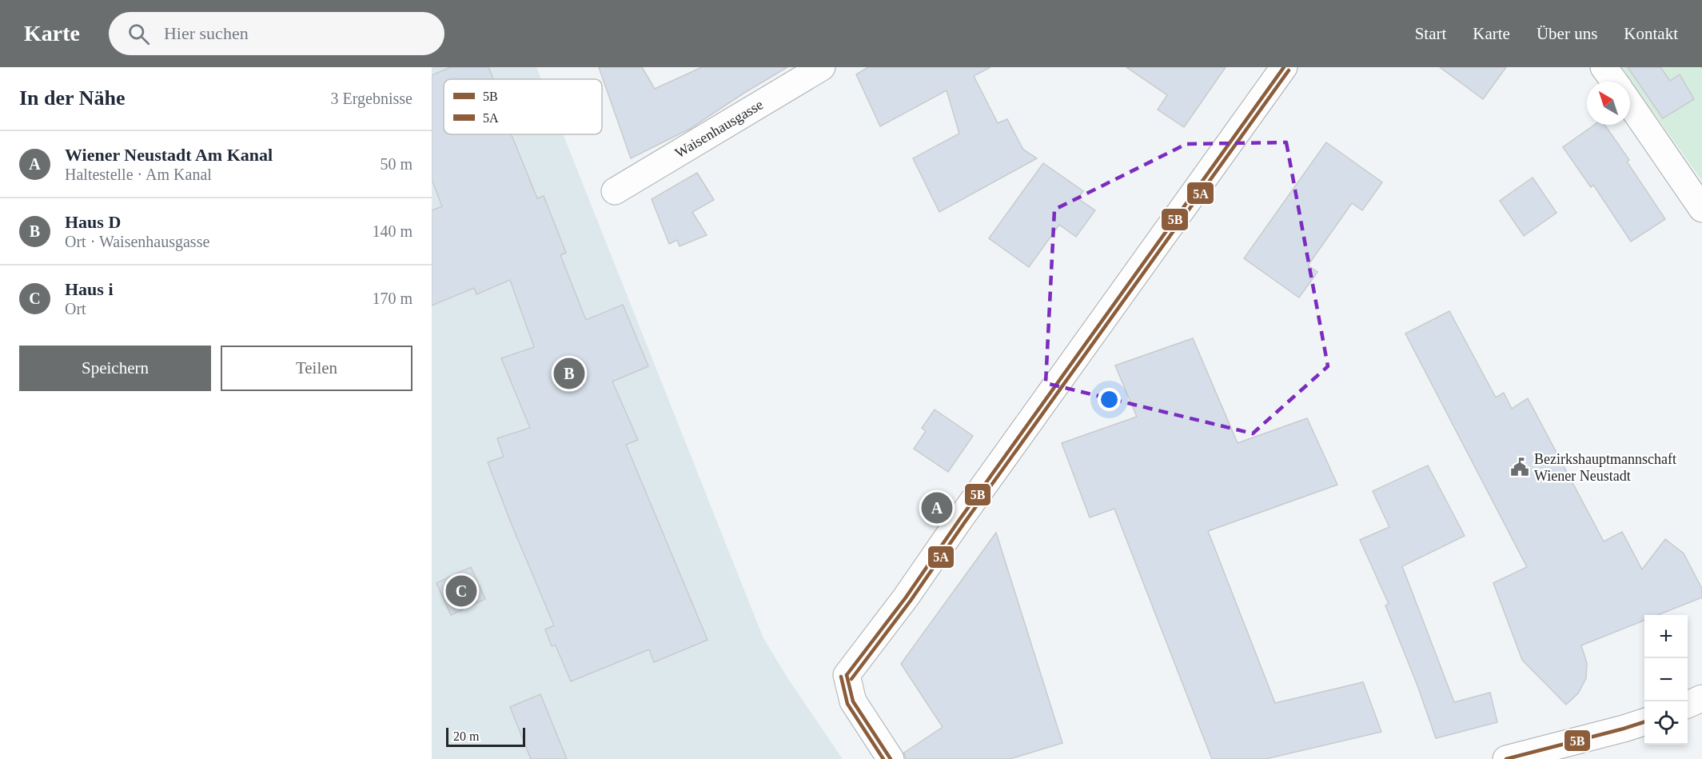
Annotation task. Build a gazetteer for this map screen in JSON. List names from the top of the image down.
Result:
{
  "streets": {
    "street": ["Waisenhausgasse"]
  },
  "places": {
    "public building": ["Bezirkshauptmannschaft Wiener Neustadt"]
  },
  "lines": ["transit line 5B", "transit line 5A"],
  "legend": ["5B", "5A"],
  "scale_bar": "20 m",
  "north": "top left",
  "page": {
    "header": "Karte",
    "search": "Hier suchen",
    "nav": [
      "Start",
      "Karte",
      "Über uns",
      "Kontakt"
    ],
    "heading": ["In der Nähe", "3 Ergebnisse"],
    "list": [
      {
        "mark": "A",
        "name": "Wiener Neustadt Am Kanal",
        "note": "Haltestelle · Am Kanal",
        "value": "50 m"
      },
      {
        "mark": "B",
        "name": "Haus D",
        "note": "Ort · Waisenhausgasse",
        "value": "140 m"
      },
      {
        "mark": "C",
        "name": "Haus i",
        "note": "Ort",
        "value": "170 m"
      }
    ],
    "buttons": ["Speichern", "Teilen"],
    "pins": ["B", "A", "C"],
    "map_buttons": ["+", "−"],
    "scale": "20 m"
  }
}
